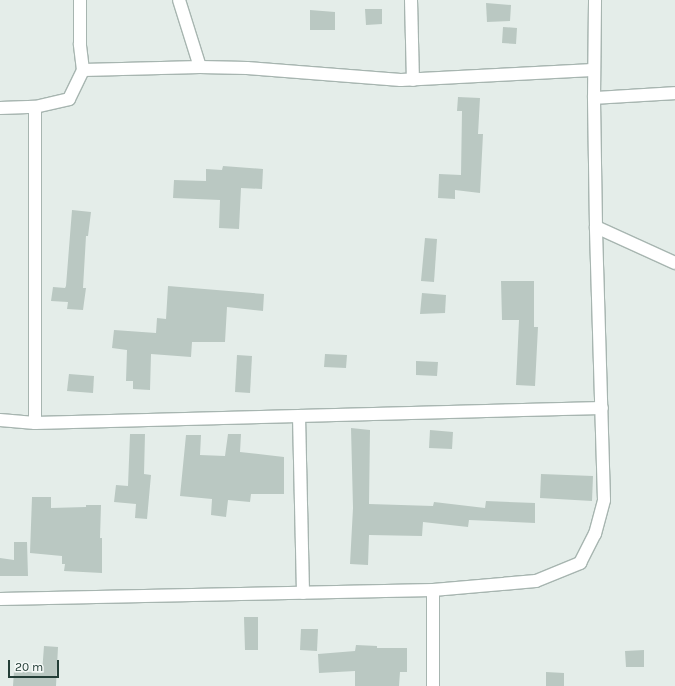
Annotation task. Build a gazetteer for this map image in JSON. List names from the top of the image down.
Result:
{
  "scale_bar": "20 m"
}
